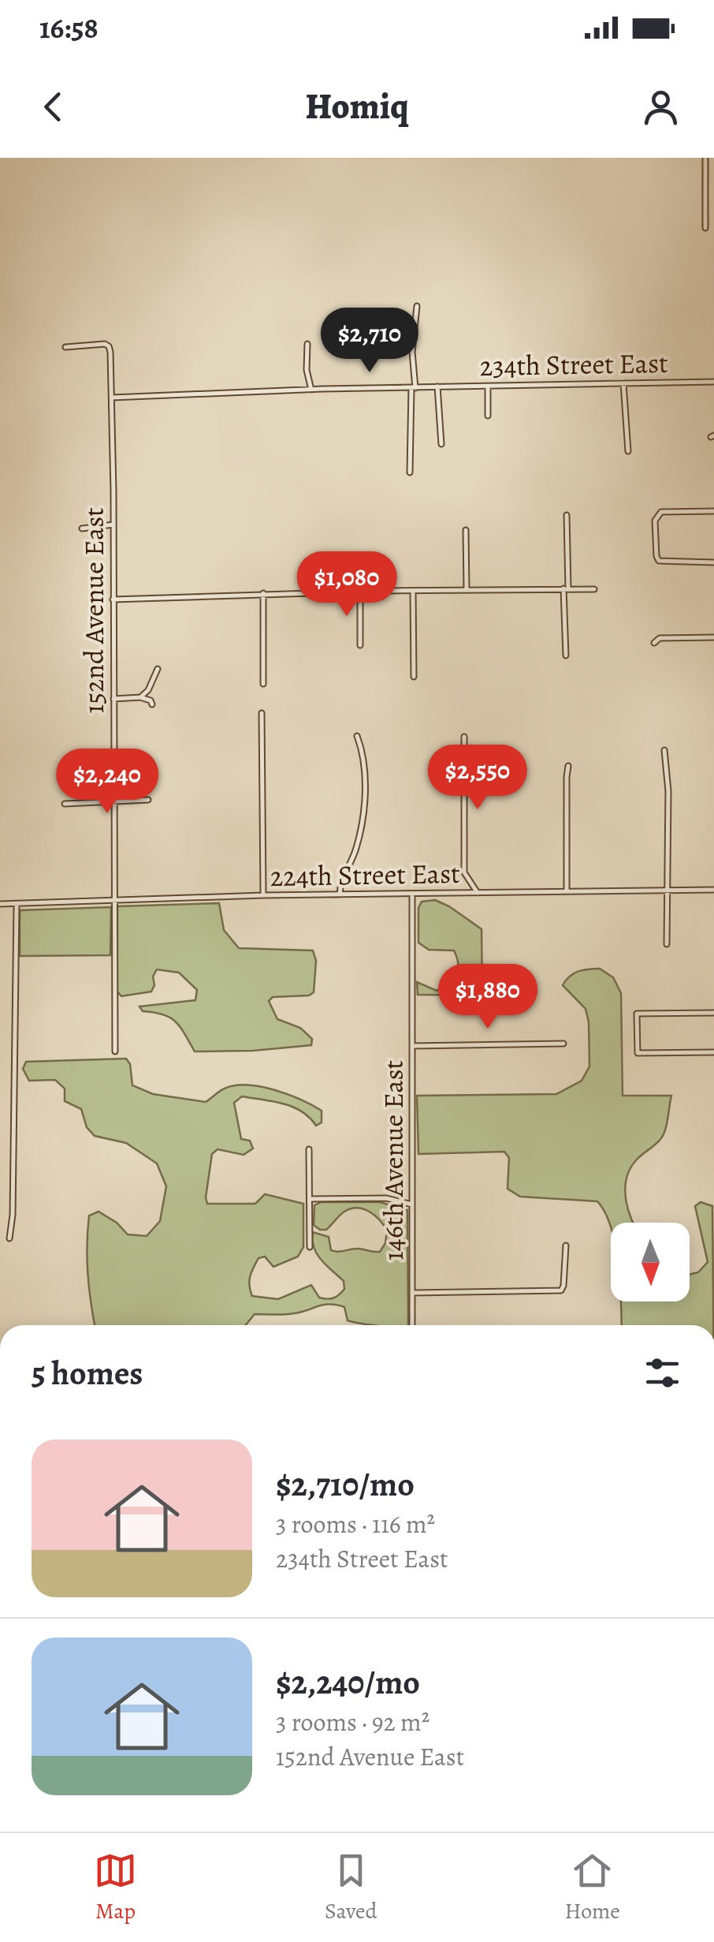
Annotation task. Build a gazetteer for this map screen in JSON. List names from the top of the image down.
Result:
{
  "streets": {
    "street": [
      "234th Street East",
      "152nd Avenue East",
      "224th Street East",
      "146th Avenue East"
    ]
  },
  "crossings": [
    ["234th Street East", "152nd Avenue East"],
    ["152nd Avenue East", "224th Street East"],
    ["224th Street East", "146th Avenue East"]
  ],
  "north": "bottom",
  "page": {
    "status": "16:58",
    "header": "Homiq",
    "price": [
      "$2,710",
      "$1,080",
      "$2,550",
      "$2,240",
      "$1,880"
    ],
    "heading": "5 homes",
    "list": [
      {
        "name": "$2,710/mo",
        "note": "3 rooms · 116 m² · 234th Street East"
      },
      {
        "name": "$2,240/mo",
        "note": "3 rooms · 92 m² · 152nd Avenue East"
      }
    ],
    "tabs": ["Map", "Saved", "Home"]
  }
}
